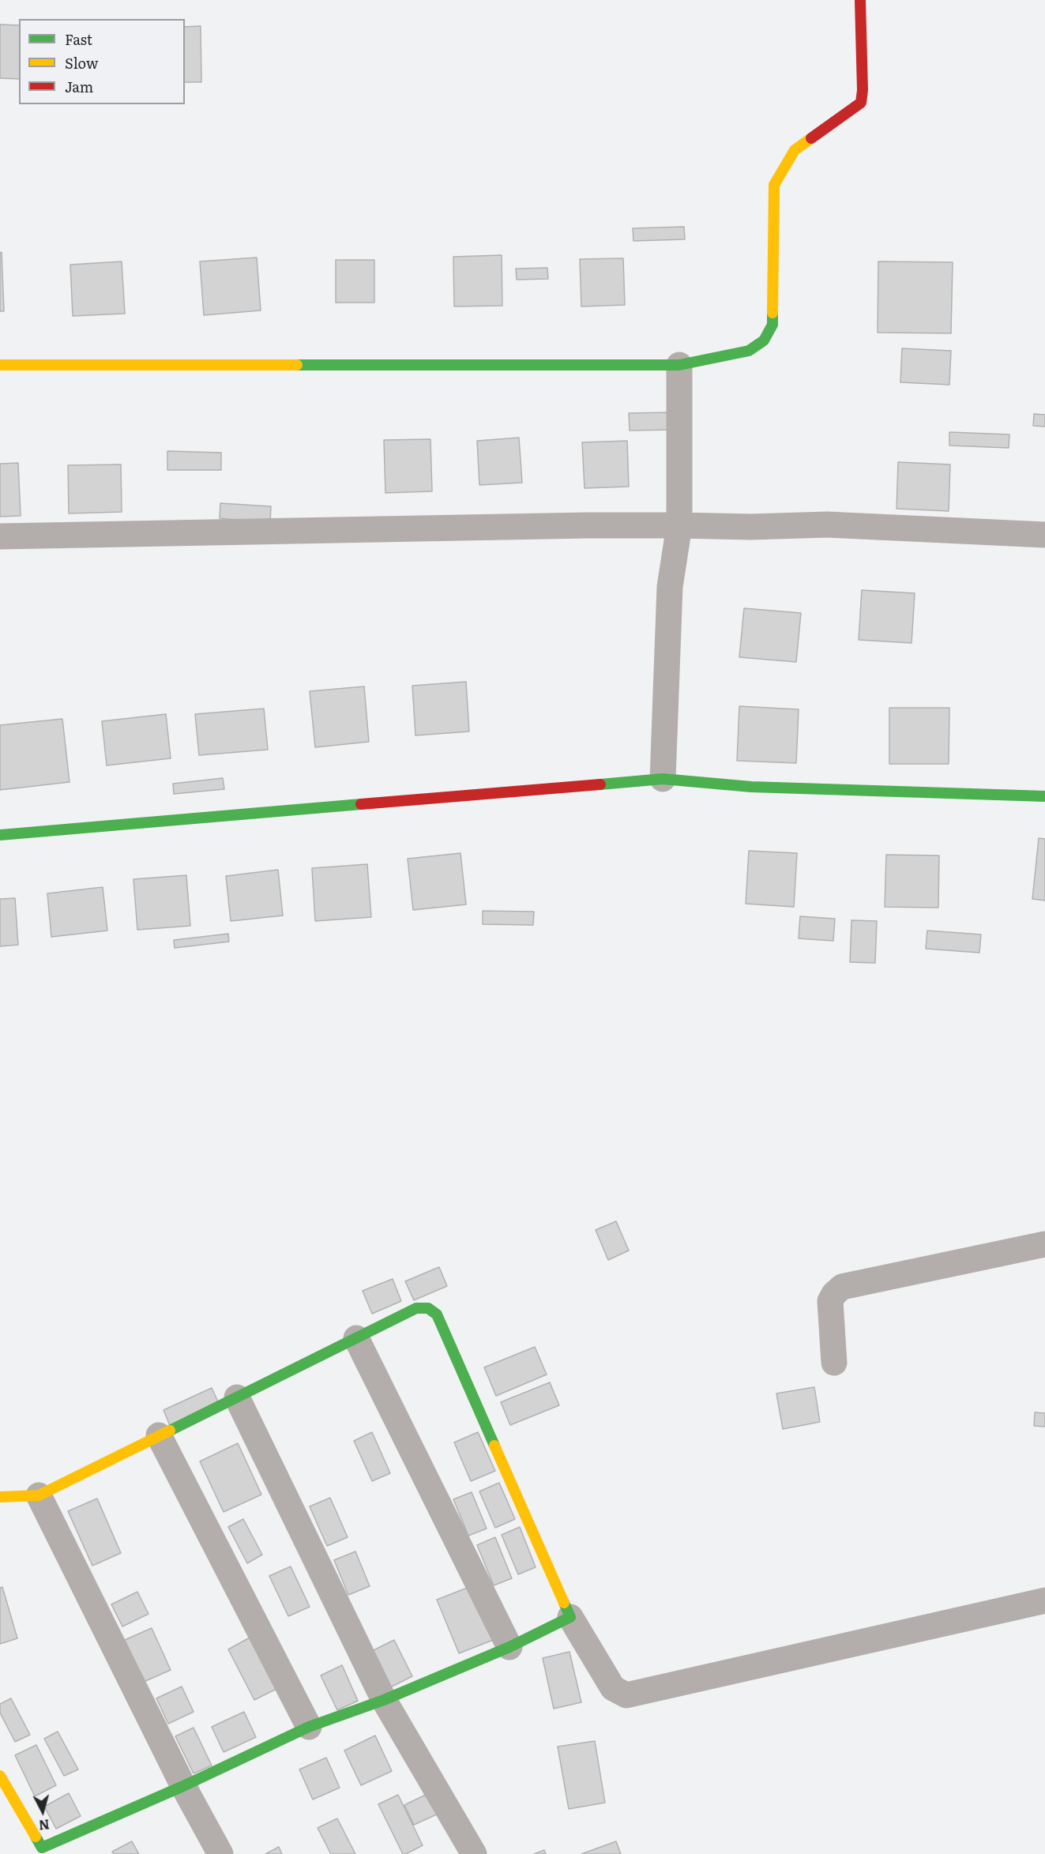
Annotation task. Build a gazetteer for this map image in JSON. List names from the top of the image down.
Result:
{
  "legend": ["Fast", "Slow", "Jam"],
  "north": "bottom"
}
